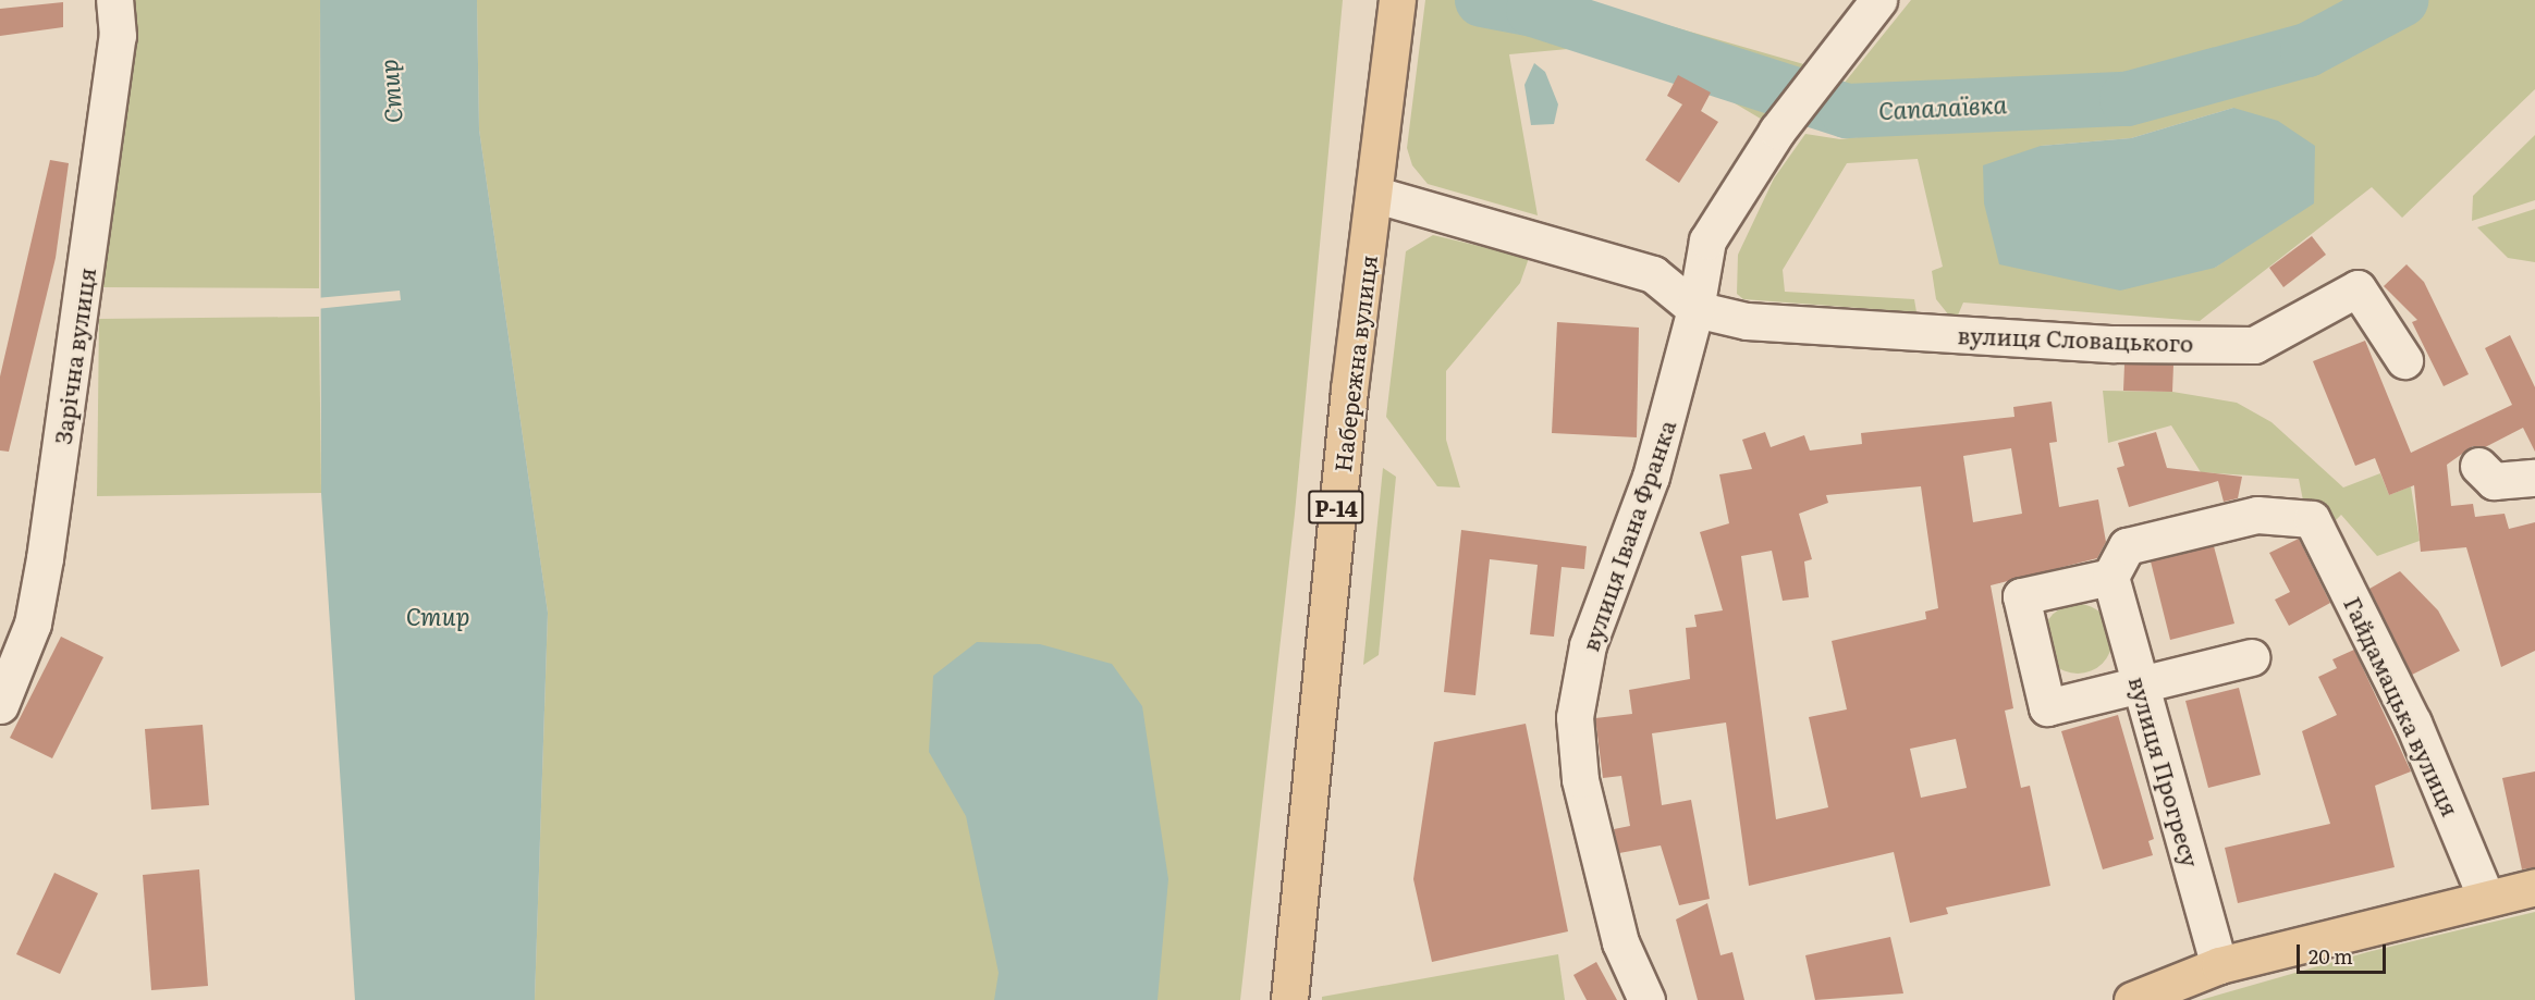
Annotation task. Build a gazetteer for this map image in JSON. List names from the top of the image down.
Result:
{
  "streets": {
    "main road": ["Набережна вулиця", "Р-14"],
    "street": [
      "вулиця Словацького",
      "Зарічна вулиця",
      "вулиця Івана Франка",
      "Гайдамацька вулиця",
      "вулиця Прогресу"
    ]
  },
  "crossings": [
    ["вулиця Словацького", "вулиця Івана Франка"],
    ["Гайдамацька вулиця", "вулиця Прогресу"]
  ],
  "water": ["Стир", "Сапалаївка"],
  "scale_bar": "20 m"
}
